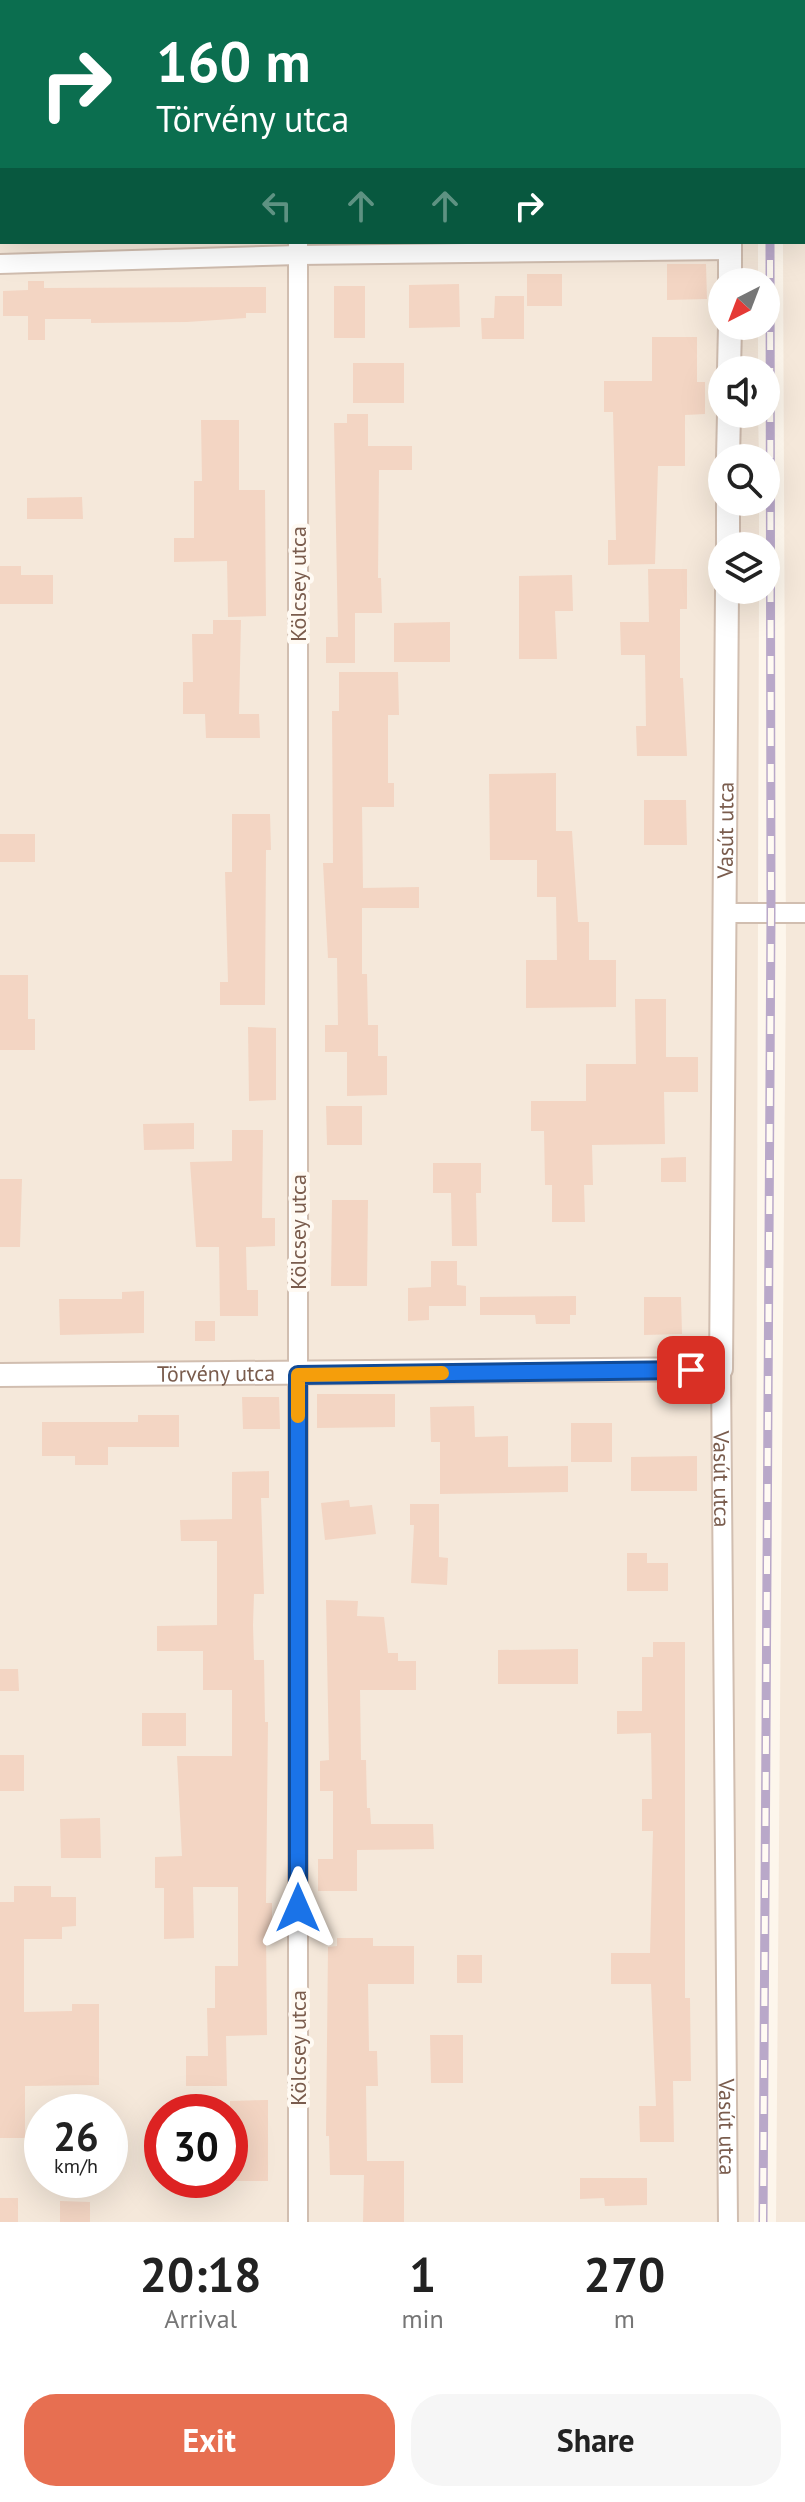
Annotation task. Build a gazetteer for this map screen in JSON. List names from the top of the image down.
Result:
{
  "streets": {
    "street": ["Kölcsey utca", "Vasút utca", "Törvény utca"]
  },
  "crossings": [
    ["Kölcsey utca", "Törvény utca"],
    ["Vasút utca", "Törvény utca"]
  ],
  "north": "bottom left",
  "page": {
    "turn": ["160 m", "Törvény utca"],
    "speed": "26 km/h",
    "limit": "30",
    "eta": [
      "20:18",
      "Arrival",
      "1",
      "min",
      "270",
      "m"
    ],
    "buttons": ["Exit", "Share"]
  }
}
